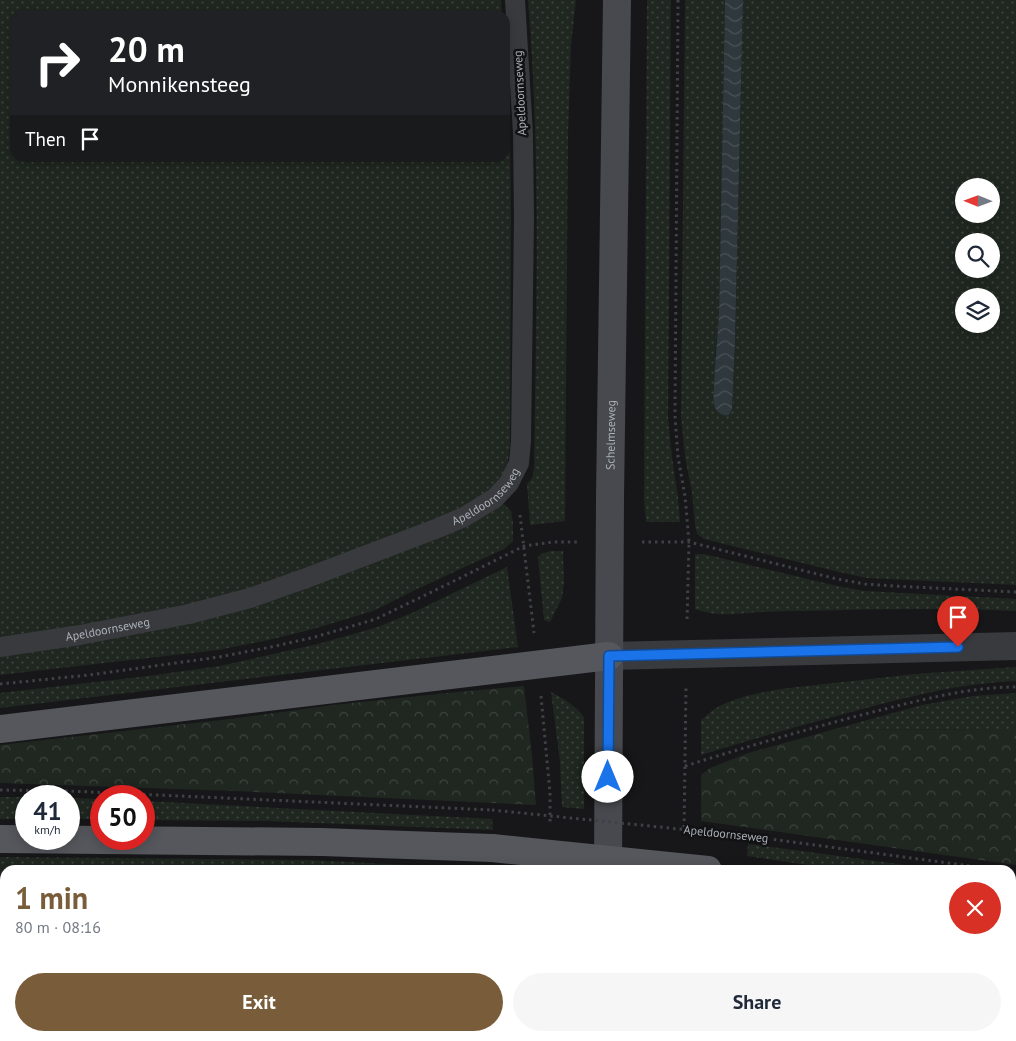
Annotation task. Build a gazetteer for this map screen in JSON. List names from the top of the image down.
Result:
{
  "streets": {
    "main road": ["Schelmseweg"],
    "lane": ["Apeldoornseweg"]
  },
  "north": "left",
  "page": {
    "turn": ["20 m", "Monnikensteeg"],
    "then": "Then",
    "speed": "41 km/h",
    "limit": "50",
    "heading": ["1 min", "80 m · 08:16"],
    "buttons": ["Exit", "Share"]
  }
}
